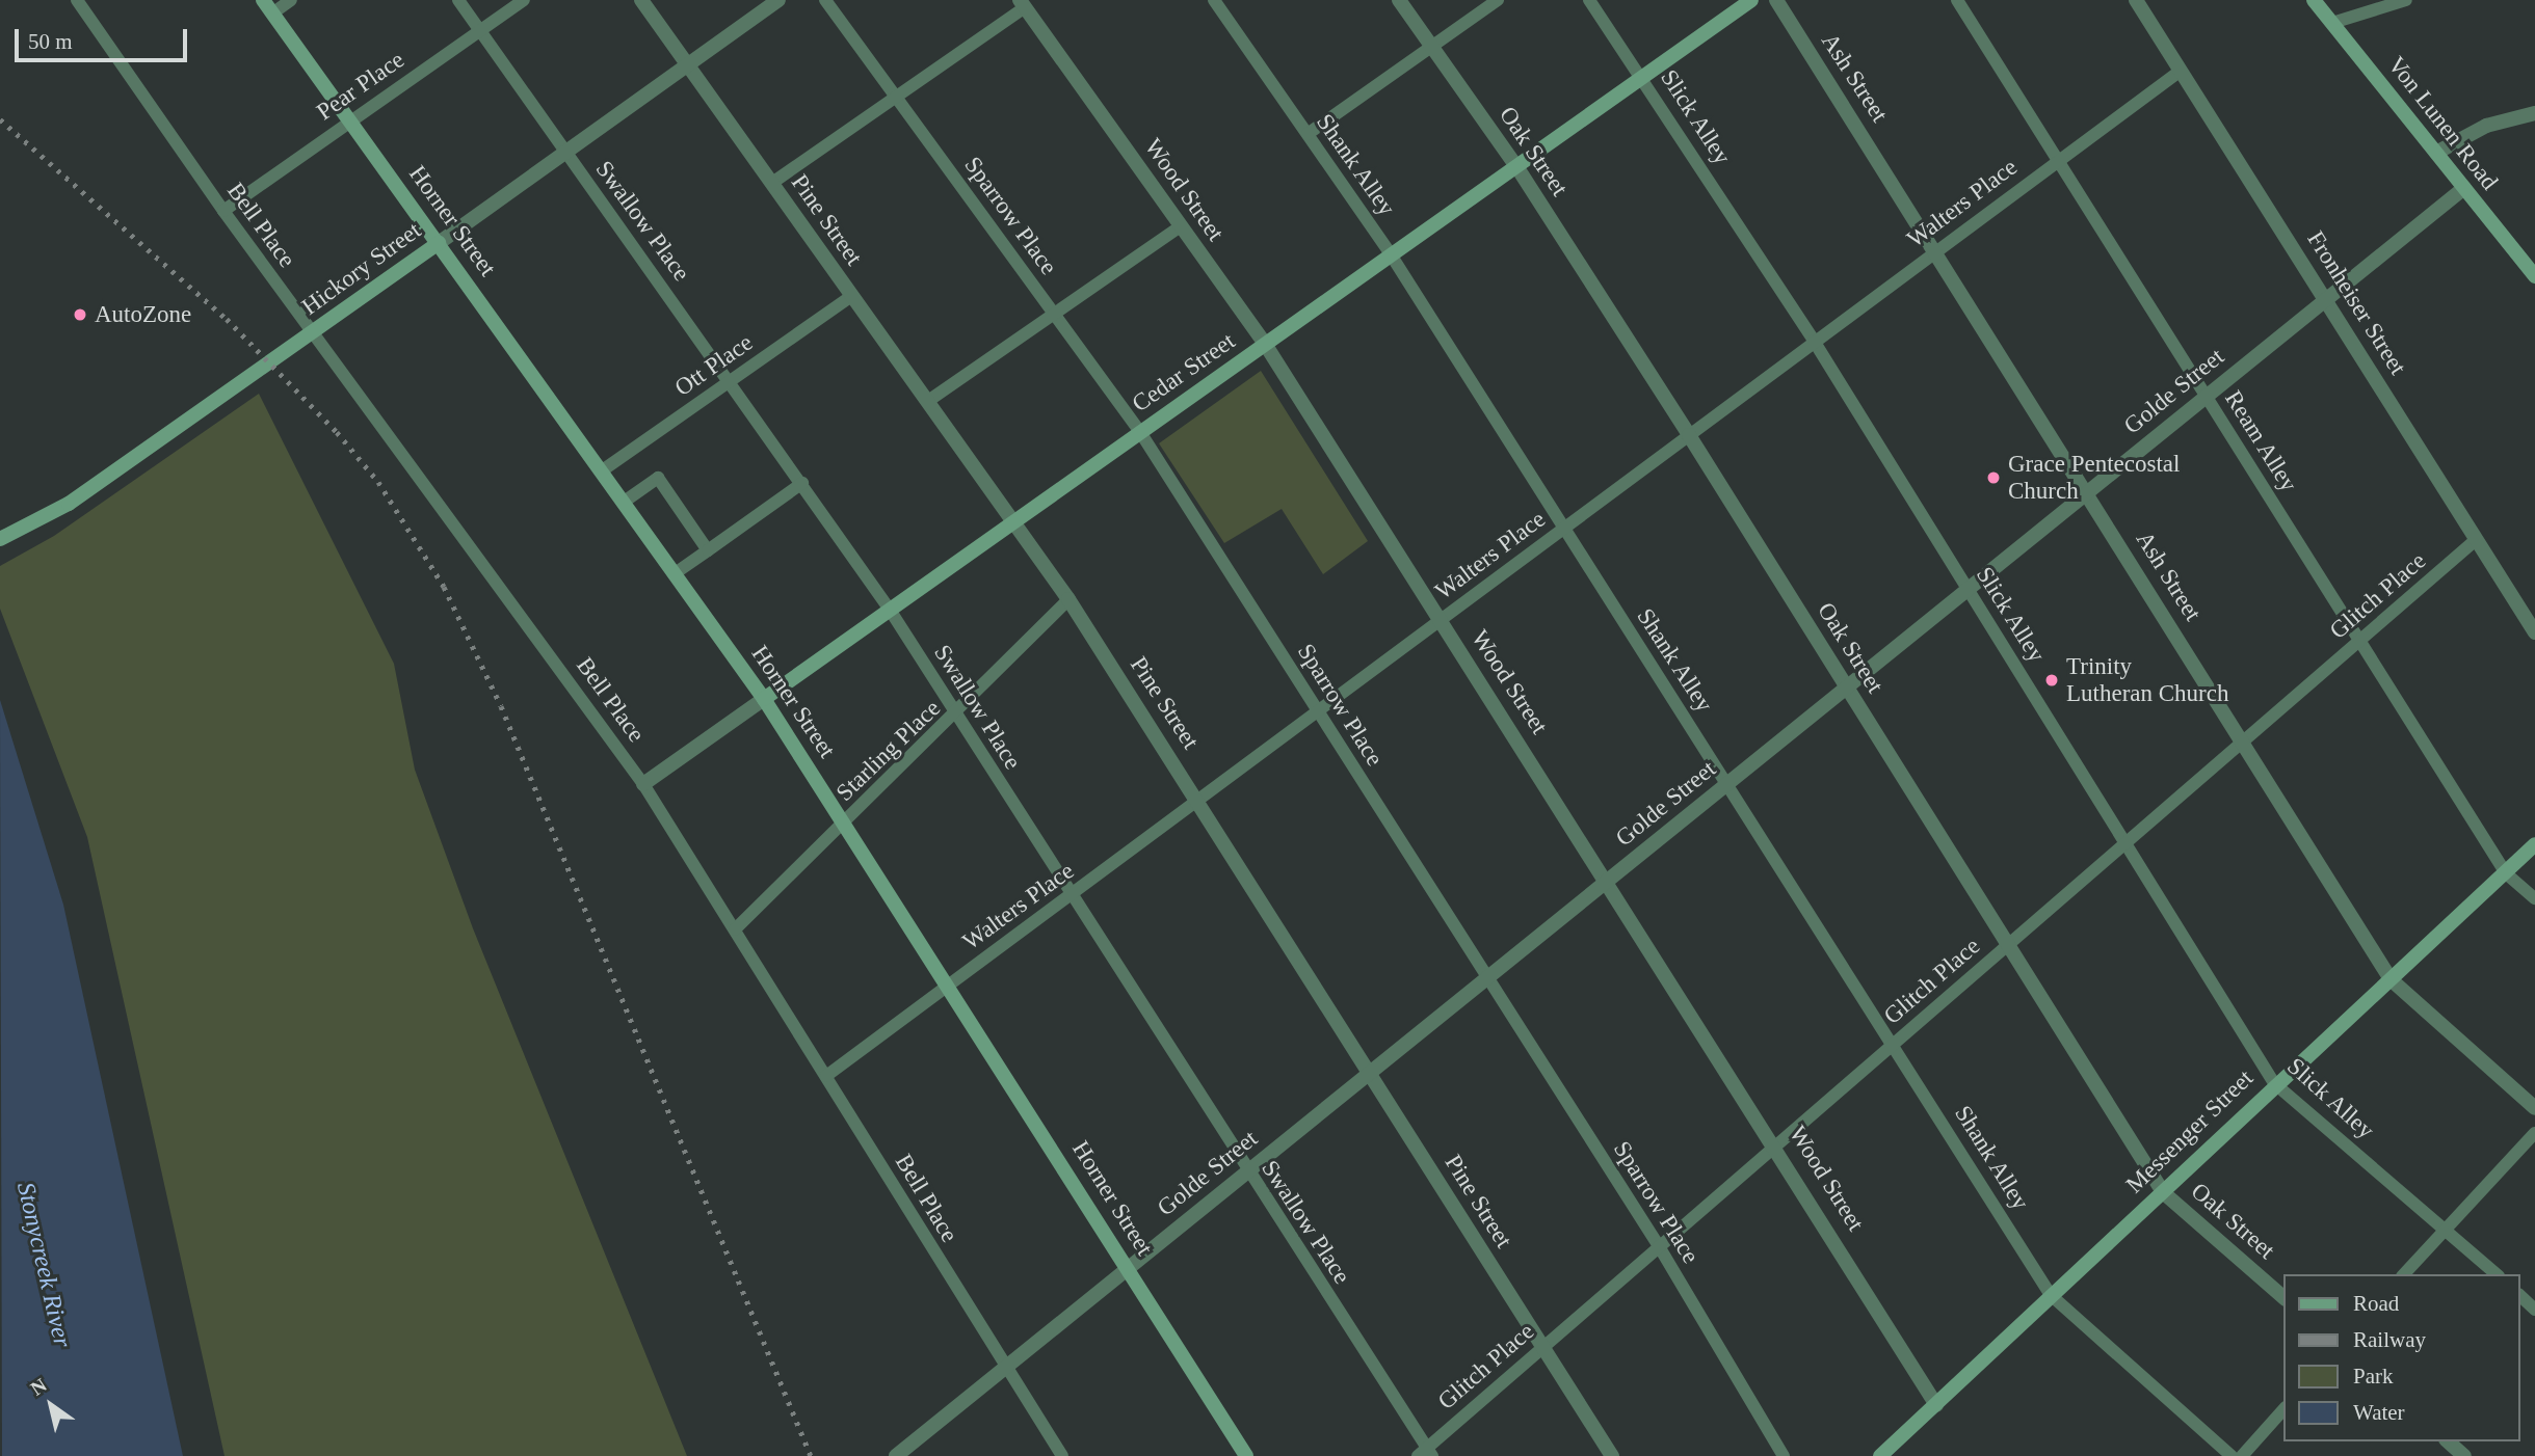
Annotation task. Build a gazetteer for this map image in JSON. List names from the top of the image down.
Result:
{
  "streets": {
    "street": [
      "Ash Street",
      "Von Lunen Road",
      "Oak Street",
      "Wood Street",
      "Pine Street",
      "Horner Street",
      "Hickory Street",
      "Fronheiser Street",
      "Cedar Street",
      "Golde Street",
      "Messenger Street"
    ],
    "lane": [
      "Pear Place",
      "Slick Alley",
      "Shank Alley",
      "Walters Place",
      "Sparrow Place",
      "Swallow Place",
      "Bell Place",
      "Ott Place",
      "Ream Alley",
      "Glitch Place",
      "Starling Place"
    ]
  },
  "crossings": [
    ["Ash Street", "Walters Place"],
    ["Ash Street", "Golde Street"],
    ["Ash Street", "Glitch Place"],
    ["Ash Street", "Messenger Street"],
    ["Pear Place", "Horner Street"],
    ["Pear Place", "Swallow Place"],
    ["Pear Place", "Bell Place"],
    ["Slick Alley", "Walters Place"],
    ["Slick Alley", "Cedar Street"],
    ["Slick Alley", "Golde Street"],
    ["Slick Alley", "Glitch Place"],
    ["Slick Alley", "Messenger Street"],
    ["Von Lunen Road", "Golde Street"],
    ["Oak Street", "Walters Place"],
    ["Oak Street", "Cedar Street"],
    ["Oak Street", "Golde Street"],
    ["Oak Street", "Glitch Place"],
    ["Oak Street", "Messenger Street"],
    ["Shank Alley", "Walters Place"],
    ["Shank Alley", "Cedar Street"],
    ["Shank Alley", "Golde Street"],
    ["Shank Alley", "Glitch Place"],
    ["Shank Alley", "Messenger Street"],
    ["Wood Street", "Walters Place"],
    ["Wood Street", "Cedar Street"],
    ["Wood Street", "Golde Street"],
    ["Wood Street", "Glitch Place"],
    ["Wood Street", "Messenger Street"],
    ["Walters Place", "Sparrow Place"],
    ["Walters Place", "Pine Street"],
    ["Walters Place", "Horner Street"],
    ["Walters Place", "Swallow Place"],
    ["Walters Place", "Bell Place"],
    ["Walters Place", "Fronheiser Street"],
    ["Walters Place", "Ream Alley"],
    ["Sparrow Place", "Cedar Street"],
    ["Sparrow Place", "Golde Street"],
    ["Sparrow Place", "Glitch Place"],
    ["Pine Street", "Hickory Street"],
    ["Pine Street", "Ott Place"],
    ["Pine Street", "Cedar Street"],
    ["Pine Street", "Golde Street"],
    ["Pine Street", "Glitch Place"],
    ["Pine Street", "Starling Place"],
    ["Horner Street", "Hickory Street"],
    ["Horner Street", "Ott Place"],
    ["Horner Street", "Cedar Street"],
    ["Horner Street", "Golde Street"],
    ["Horner Street", "Starling Place"],
    ["Swallow Place", "Hickory Street"],
    ["Swallow Place", "Ott Place"],
    ["Swallow Place", "Cedar Street"],
    ["Swallow Place", "Golde Street"],
    ["Swallow Place", "Glitch Place"],
    ["Swallow Place", "Starling Place"],
    ["Bell Place", "Hickory Street"],
    ["Bell Place", "Cedar Street"],
    ["Bell Place", "Golde Street"],
    ["Bell Place", "Starling Place"],
    ["Fronheiser Street", "Golde Street"],
    ["Fronheiser Street", "Glitch Place"],
    ["Golde Street", "Ream Alley"],
    ["Ream Alley", "Glitch Place"],
    ["Ream Alley", "Messenger Street"]
  ],
  "water": ["Stonycreek River"],
  "places": ["AutoZone", "Grace Pentecostal Church", "Trinity Lutheran Church"],
  "legend": [
    "Road",
    "Railway",
    "Park",
    "Water"
  ],
  "scale_bar": "50 m",
  "north": "top left"
}
